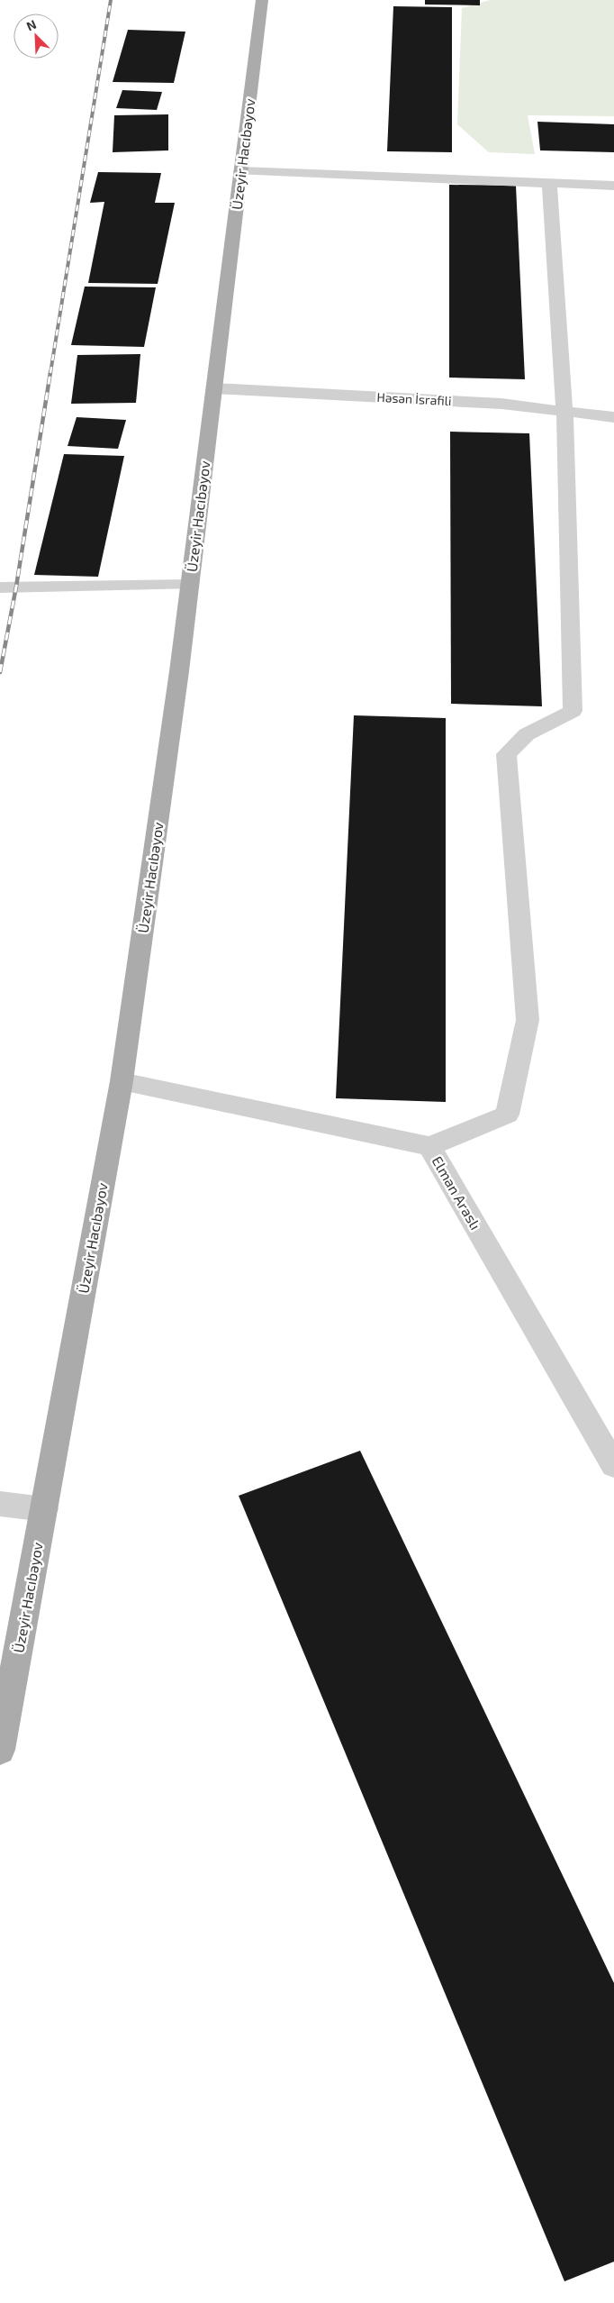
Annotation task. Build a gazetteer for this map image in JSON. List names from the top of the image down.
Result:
{
  "streets": {
    "main road": ["Üzeyir Hacıbəyov"],
    "street": ["Həsən İsrafili", "Elman Araslı"]
  },
  "crossings": [
    ["Üzeyir Hacıbəyov", "Həsən İsrafili"],
    ["Üzeyir Hacıbəyov", "Elman Araslı"]
  ],
  "north": "top left"
}
